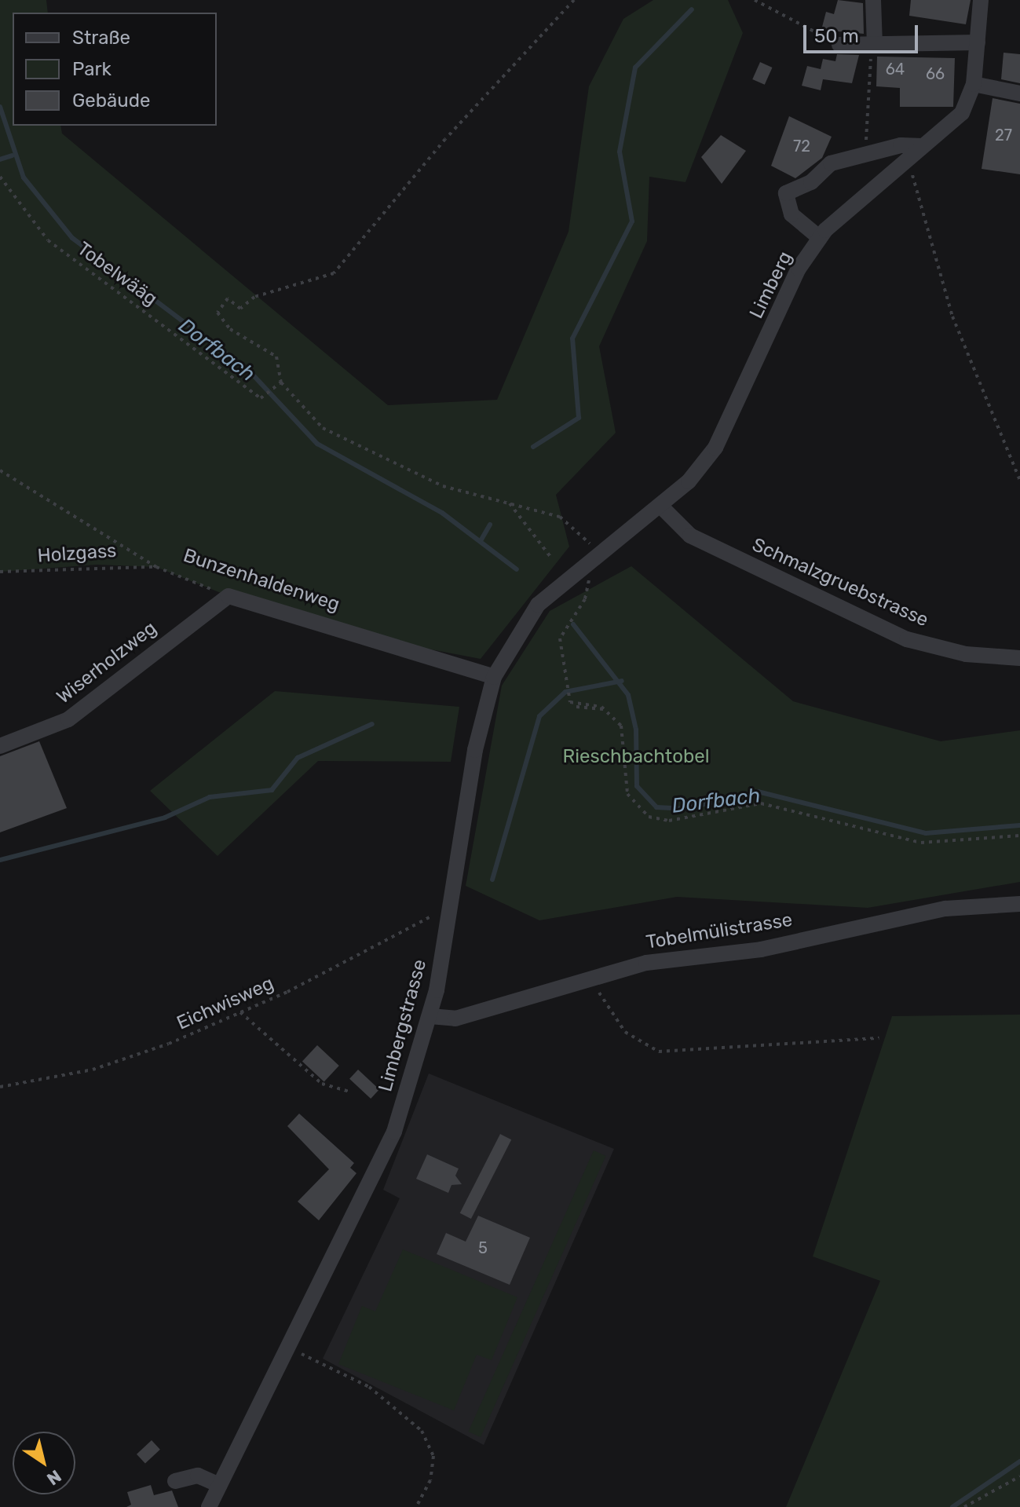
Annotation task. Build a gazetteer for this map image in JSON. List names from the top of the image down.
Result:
{
  "streets": {
    "street": [
      "Limberg",
      "Bunzenhaldenweg",
      "Schmalzgruebstrasse",
      "Wiserholzweg",
      "Tobelmülistrasse",
      "Limbergstrasse"
    ],
    "path": ["Tobelwääg", "Holzgass", "Eichwisweg"]
  },
  "crossings": [
    ["Limberg", "Schmalzgruebstrasse"],
    ["Limberg", "Limbergstrasse"],
    ["Holzgass", "Bunzenhaldenweg"],
    ["Bunzenhaldenweg", "Wiserholzweg"],
    ["Bunzenhaldenweg", "Limbergstrasse"],
    ["Tobelmülistrasse", "Limbergstrasse"],
    ["Eichwisweg", "Limbergstrasse"]
  ],
  "water": ["Dorfbach"],
  "parks": ["Rieschbachtobel"],
  "house_numbers": [
    "64",
    "66",
    "27",
    "72",
    "5"
  ],
  "legend": ["Straße", "Park", "Gebäude"],
  "scale_bar": "50 m",
  "north": "bottom right"
}
